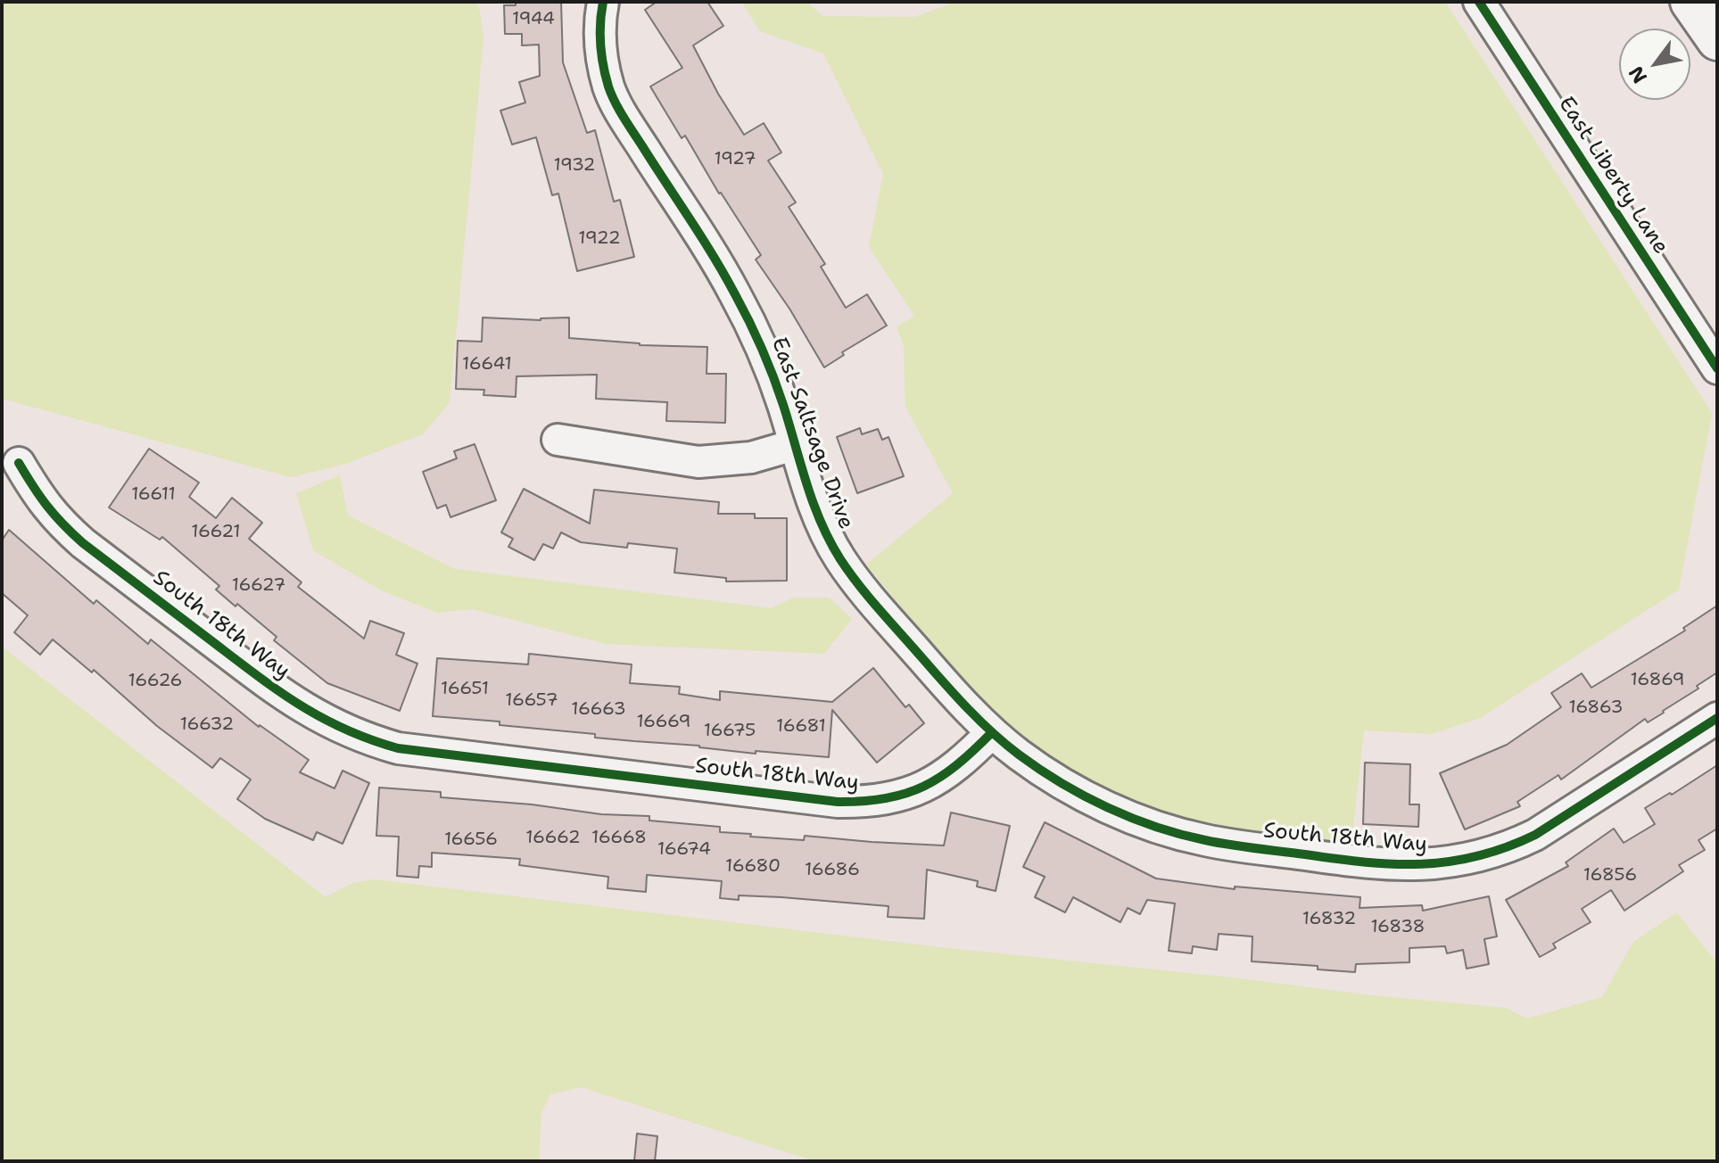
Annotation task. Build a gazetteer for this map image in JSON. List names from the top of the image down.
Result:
{
  "streets": {
    "street": ["East Liberty Lane", "East Saltsage Drive", "South 18th Way"]
  },
  "crossings": [
    ["East Saltsage Drive", "South 18th Way"]
  ],
  "house_numbers": [
    "1944",
    "1927",
    "1932",
    "1922",
    "16641",
    "16611",
    "16621",
    "16627",
    "16869",
    "16626",
    "16651",
    "16657",
    "16863",
    "16663",
    "16669",
    "16632",
    "16681",
    "16675",
    "16662",
    "16668",
    "16656",
    "16674",
    "16680",
    "16686",
    "16856",
    "16832",
    "16838"
  ],
  "north": "bottom left"
}
